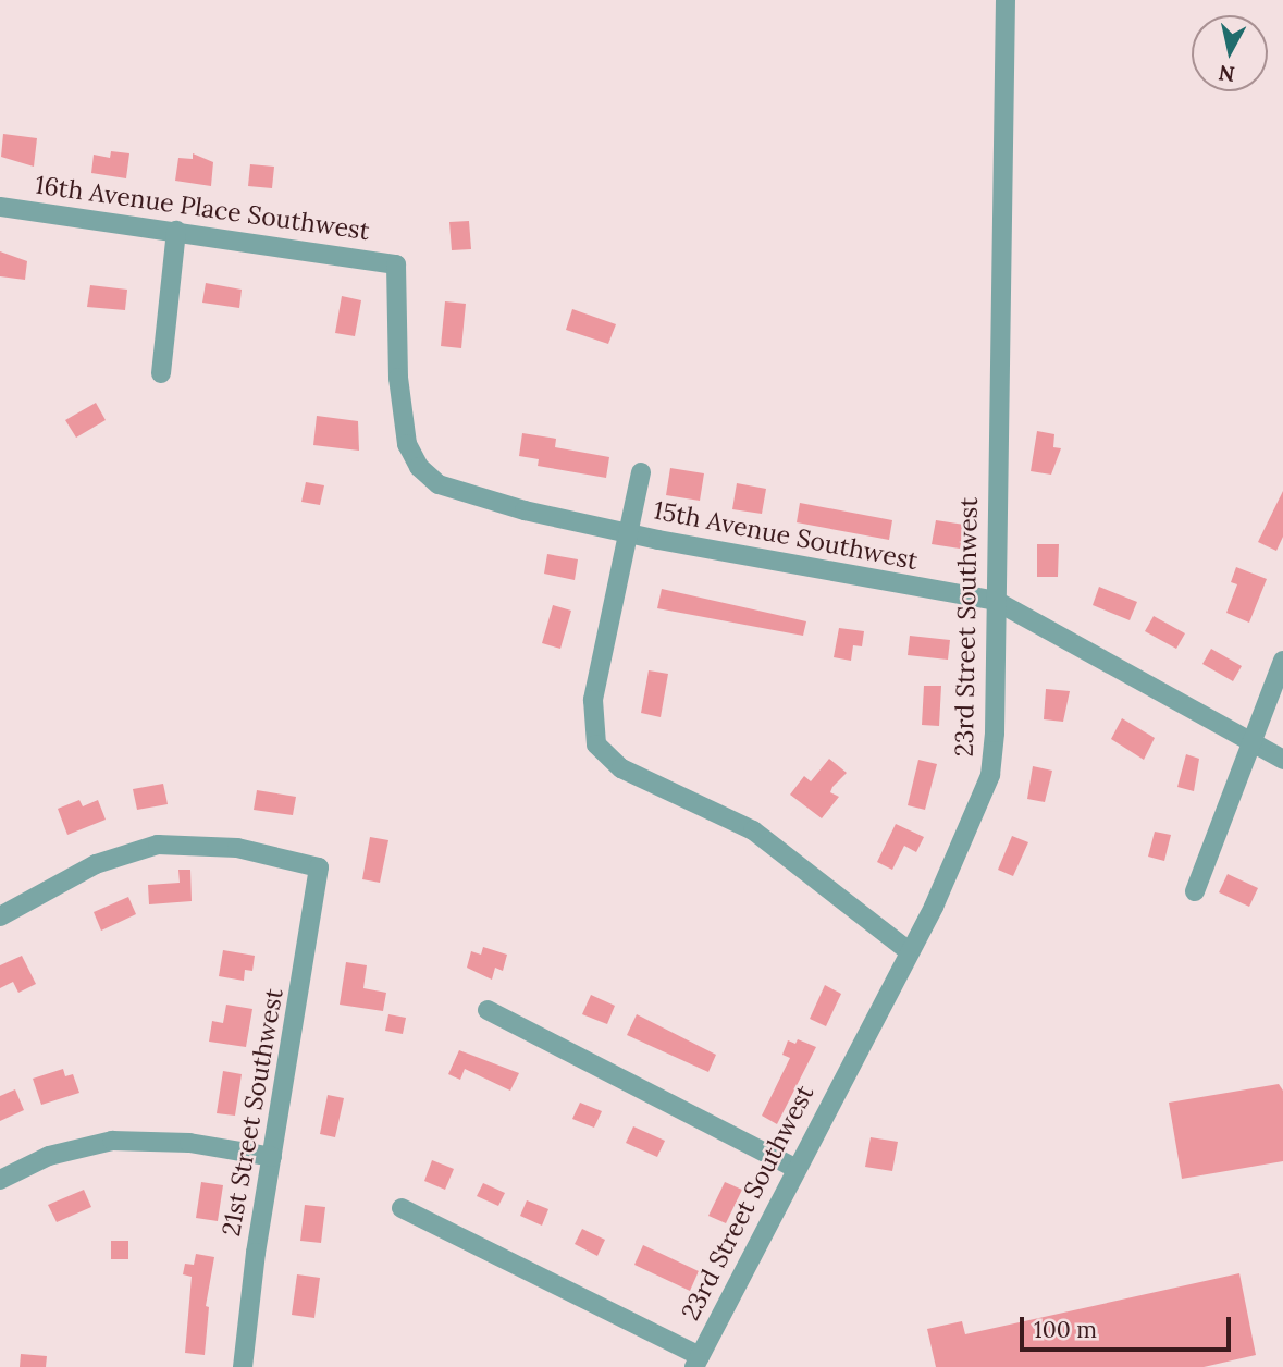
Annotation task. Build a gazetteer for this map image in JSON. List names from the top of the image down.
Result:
{
  "streets": {
    "street": [
      "16th Avenue Place Southwest",
      "15th Avenue Southwest",
      "23rd Street Southwest",
      "21st Street Southwest"
    ]
  },
  "crossings": [
    ["16th Avenue Place Southwest", "15th Avenue Southwest"],
    ["15th Avenue Southwest", "23rd Street Southwest"]
  ],
  "scale_bar": "100 m",
  "north": "bottom"
}
